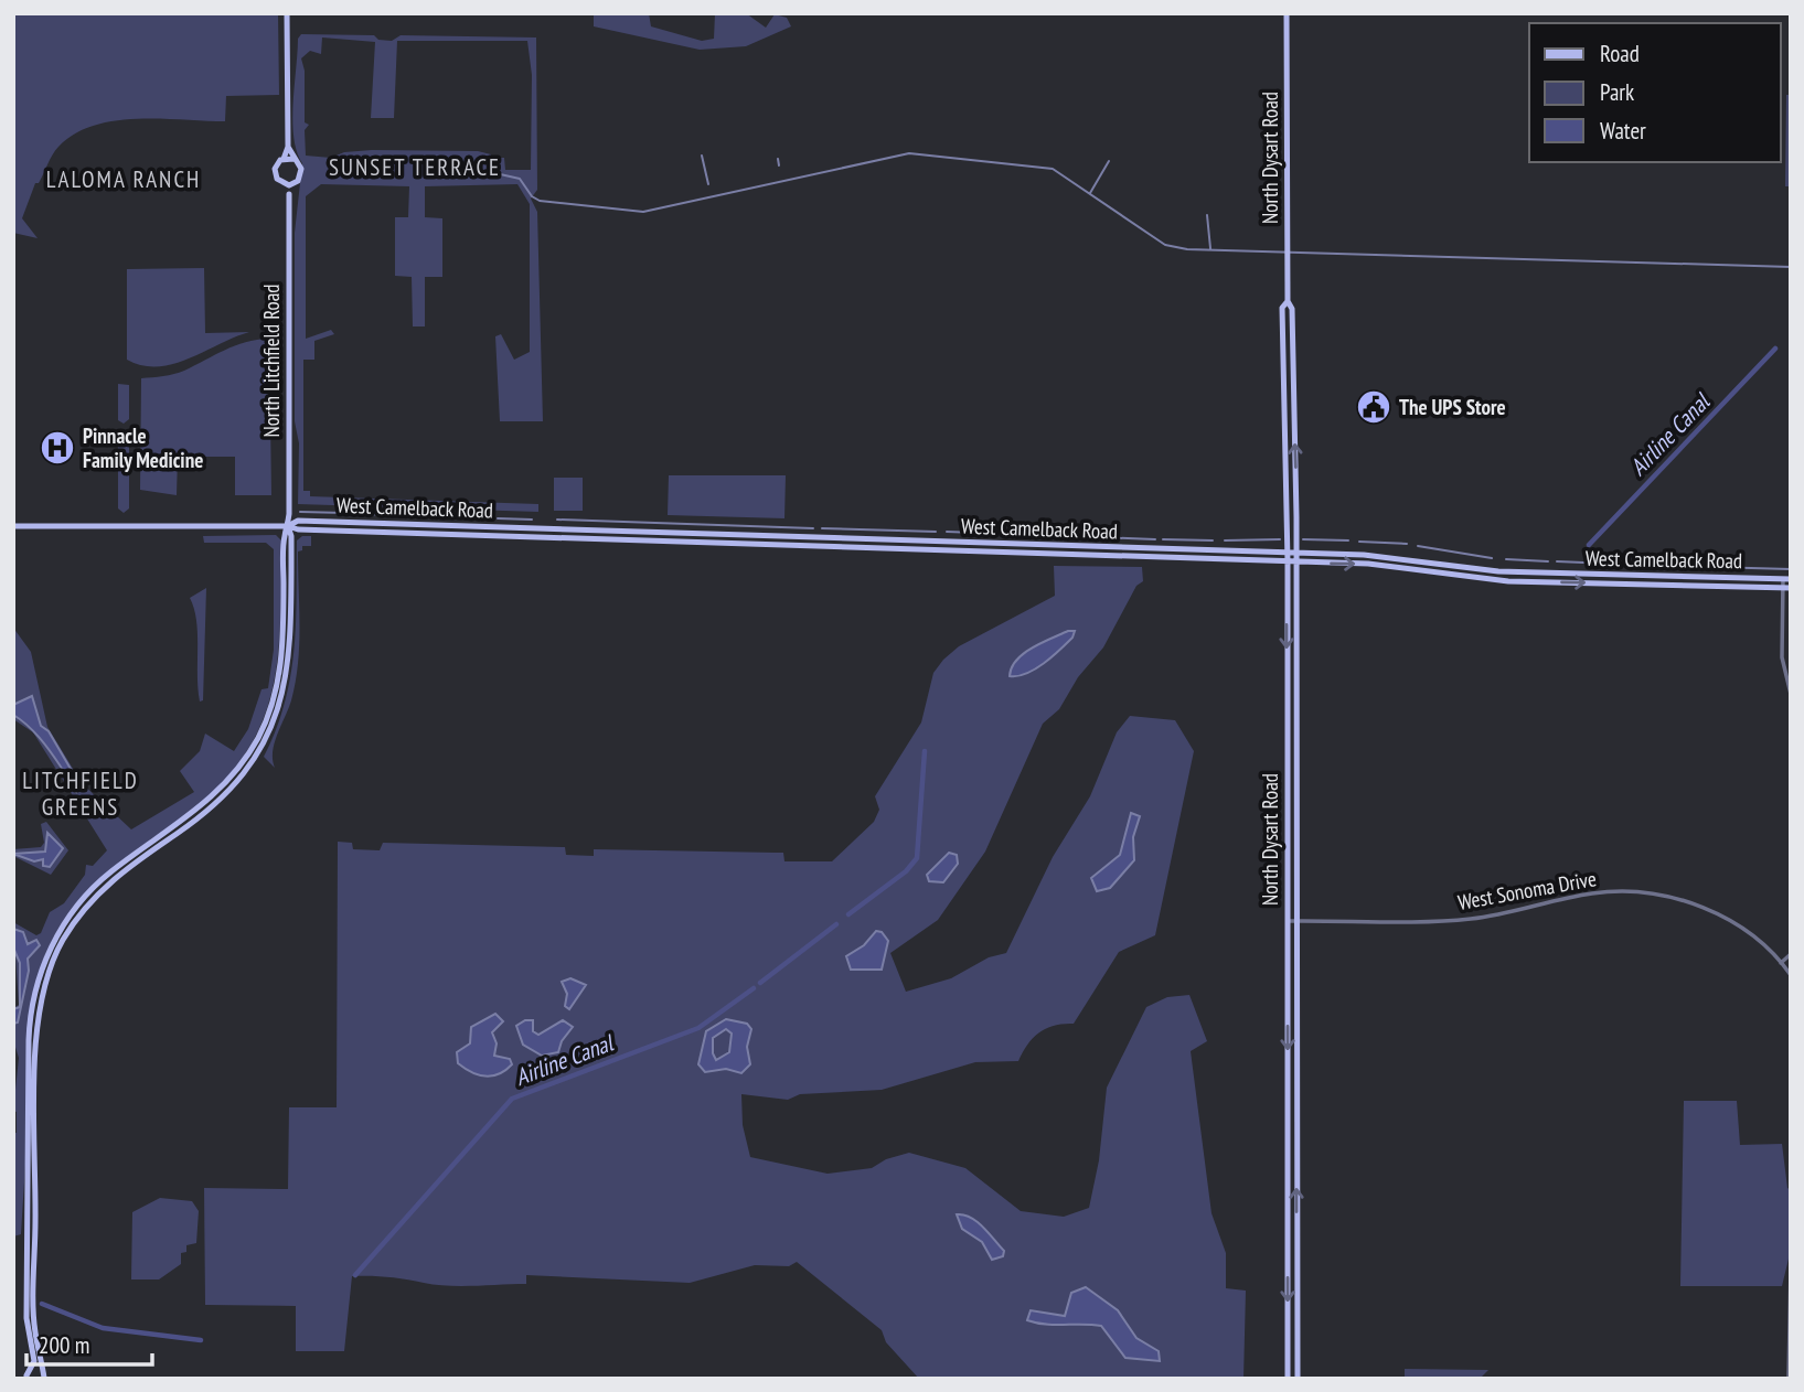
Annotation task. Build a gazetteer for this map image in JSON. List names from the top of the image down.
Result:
{
  "streets": {
    "main road": ["North Dysart Road", "North Litchfield Road", "West Camelback Road"],
    "street": ["West Sonoma Drive"]
  },
  "crossings": [
    ["North Dysart Road", "West Camelback Road"],
    ["North Dysart Road", "West Sonoma Drive"],
    ["North Litchfield Road", "West Camelback Road"]
  ],
  "districts": ["SUNSET TERRACE", "LALOMA RANCH", "LITCHFIELD GREENS"],
  "water": ["Airline Canal"],
  "places": {
    "public building": ["The UPS Store"],
    "hospital": ["Pinnacle Family Medicine"]
  },
  "legend": ["Road", "Park", "Water"],
  "scale_bar": "200 m"
}
